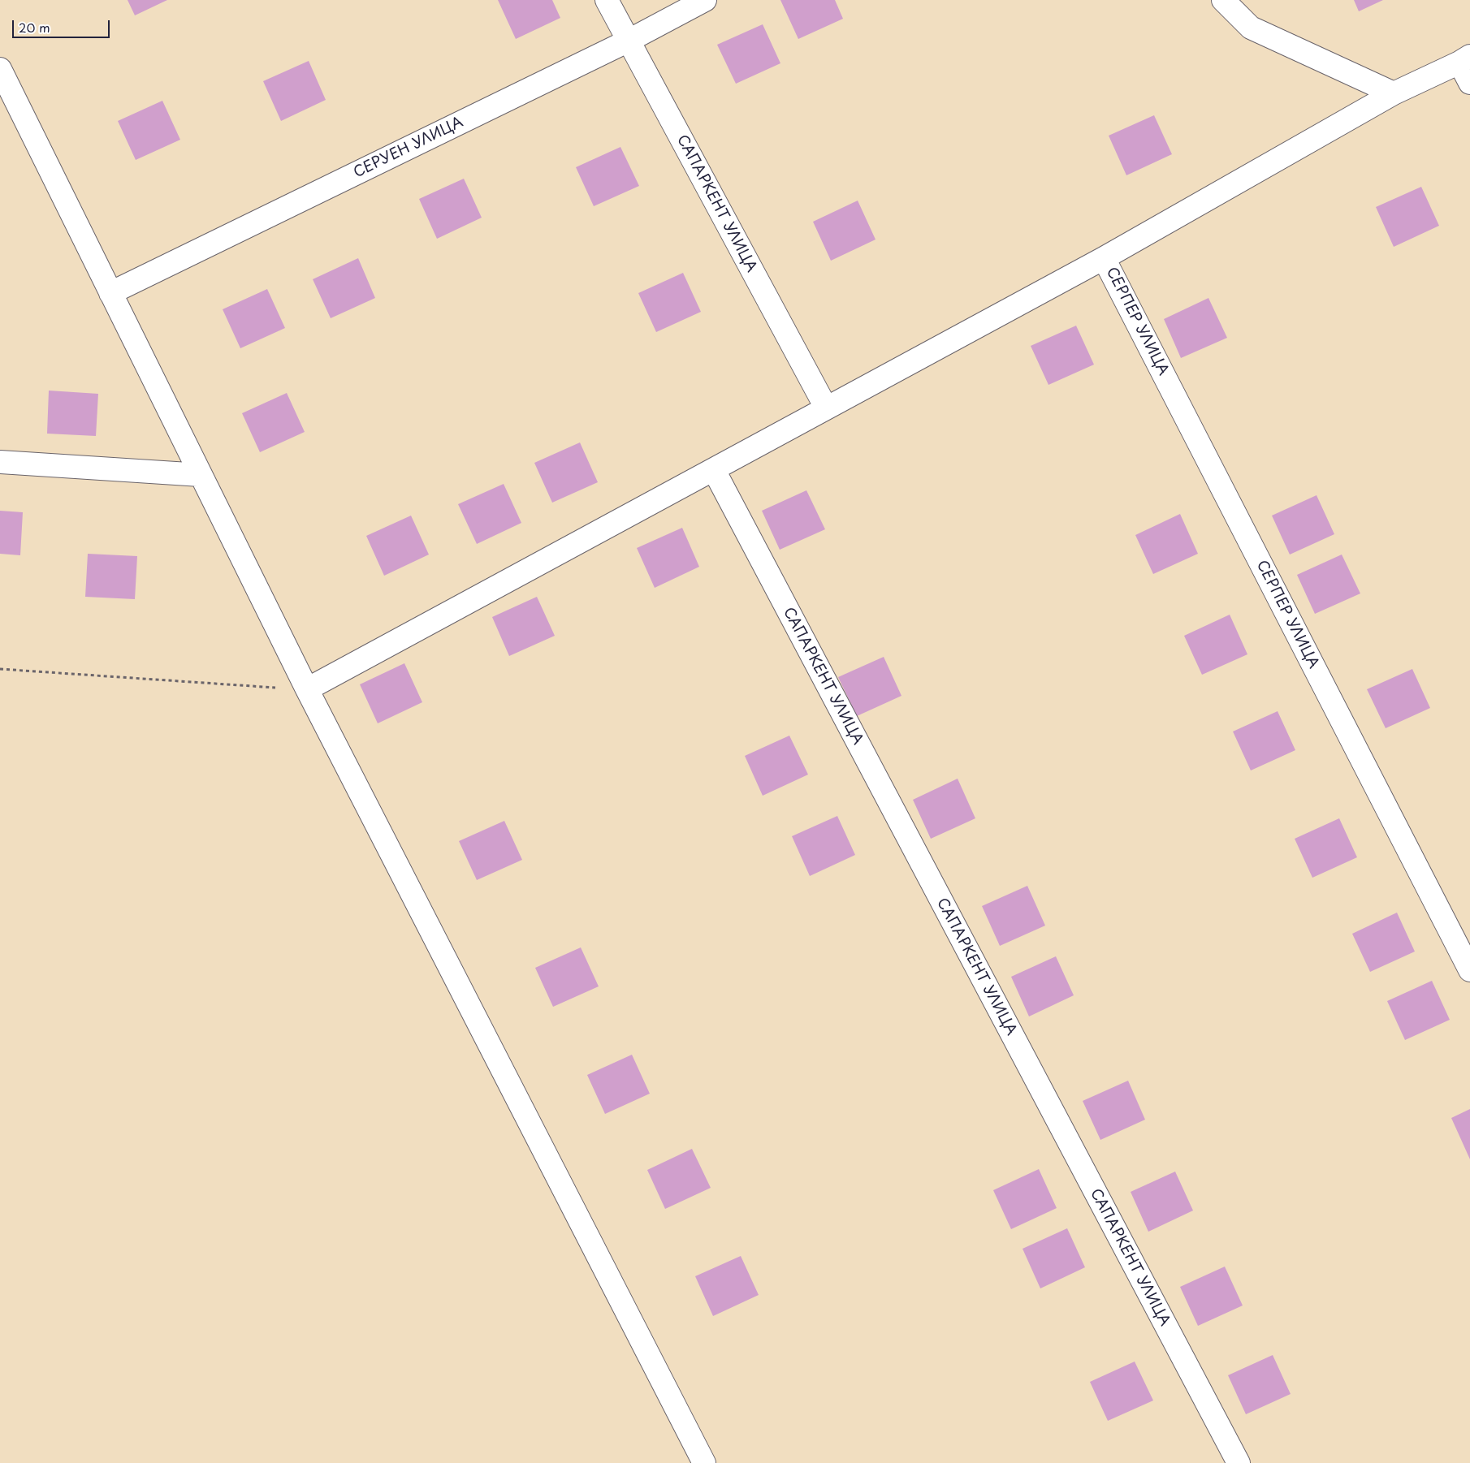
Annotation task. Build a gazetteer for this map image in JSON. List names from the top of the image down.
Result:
{
  "streets": {
    "street": ["СЕРУЕН УЛИЦА", "САПАРКЕНТ УЛИЦА", "СЕРПЕР УЛИЦА"]
  },
  "crossings": [
    ["СЕРУЕН УЛИЦА", "САПАРКЕНТ УЛИЦА"]
  ],
  "scale_bar": "20 m"
}
